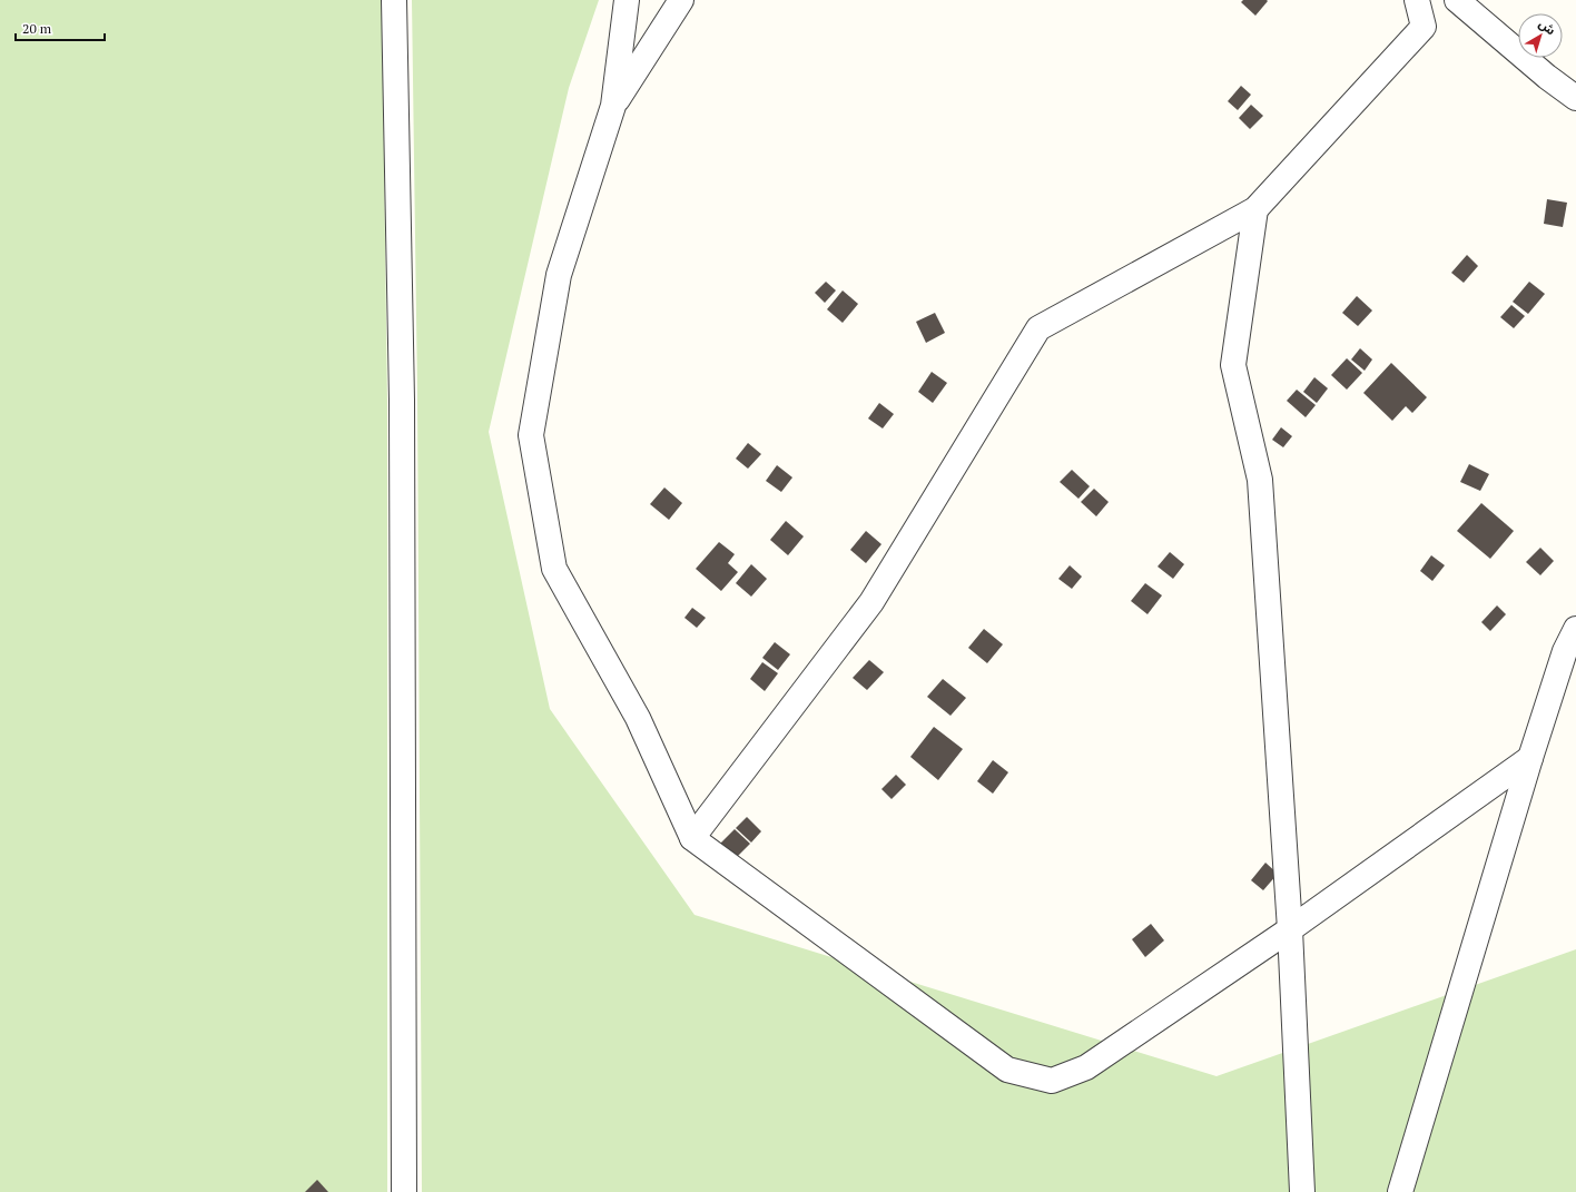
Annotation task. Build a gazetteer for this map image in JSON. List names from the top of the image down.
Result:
{
  "scale_bar": "20 m",
  "north": "top right"
}
